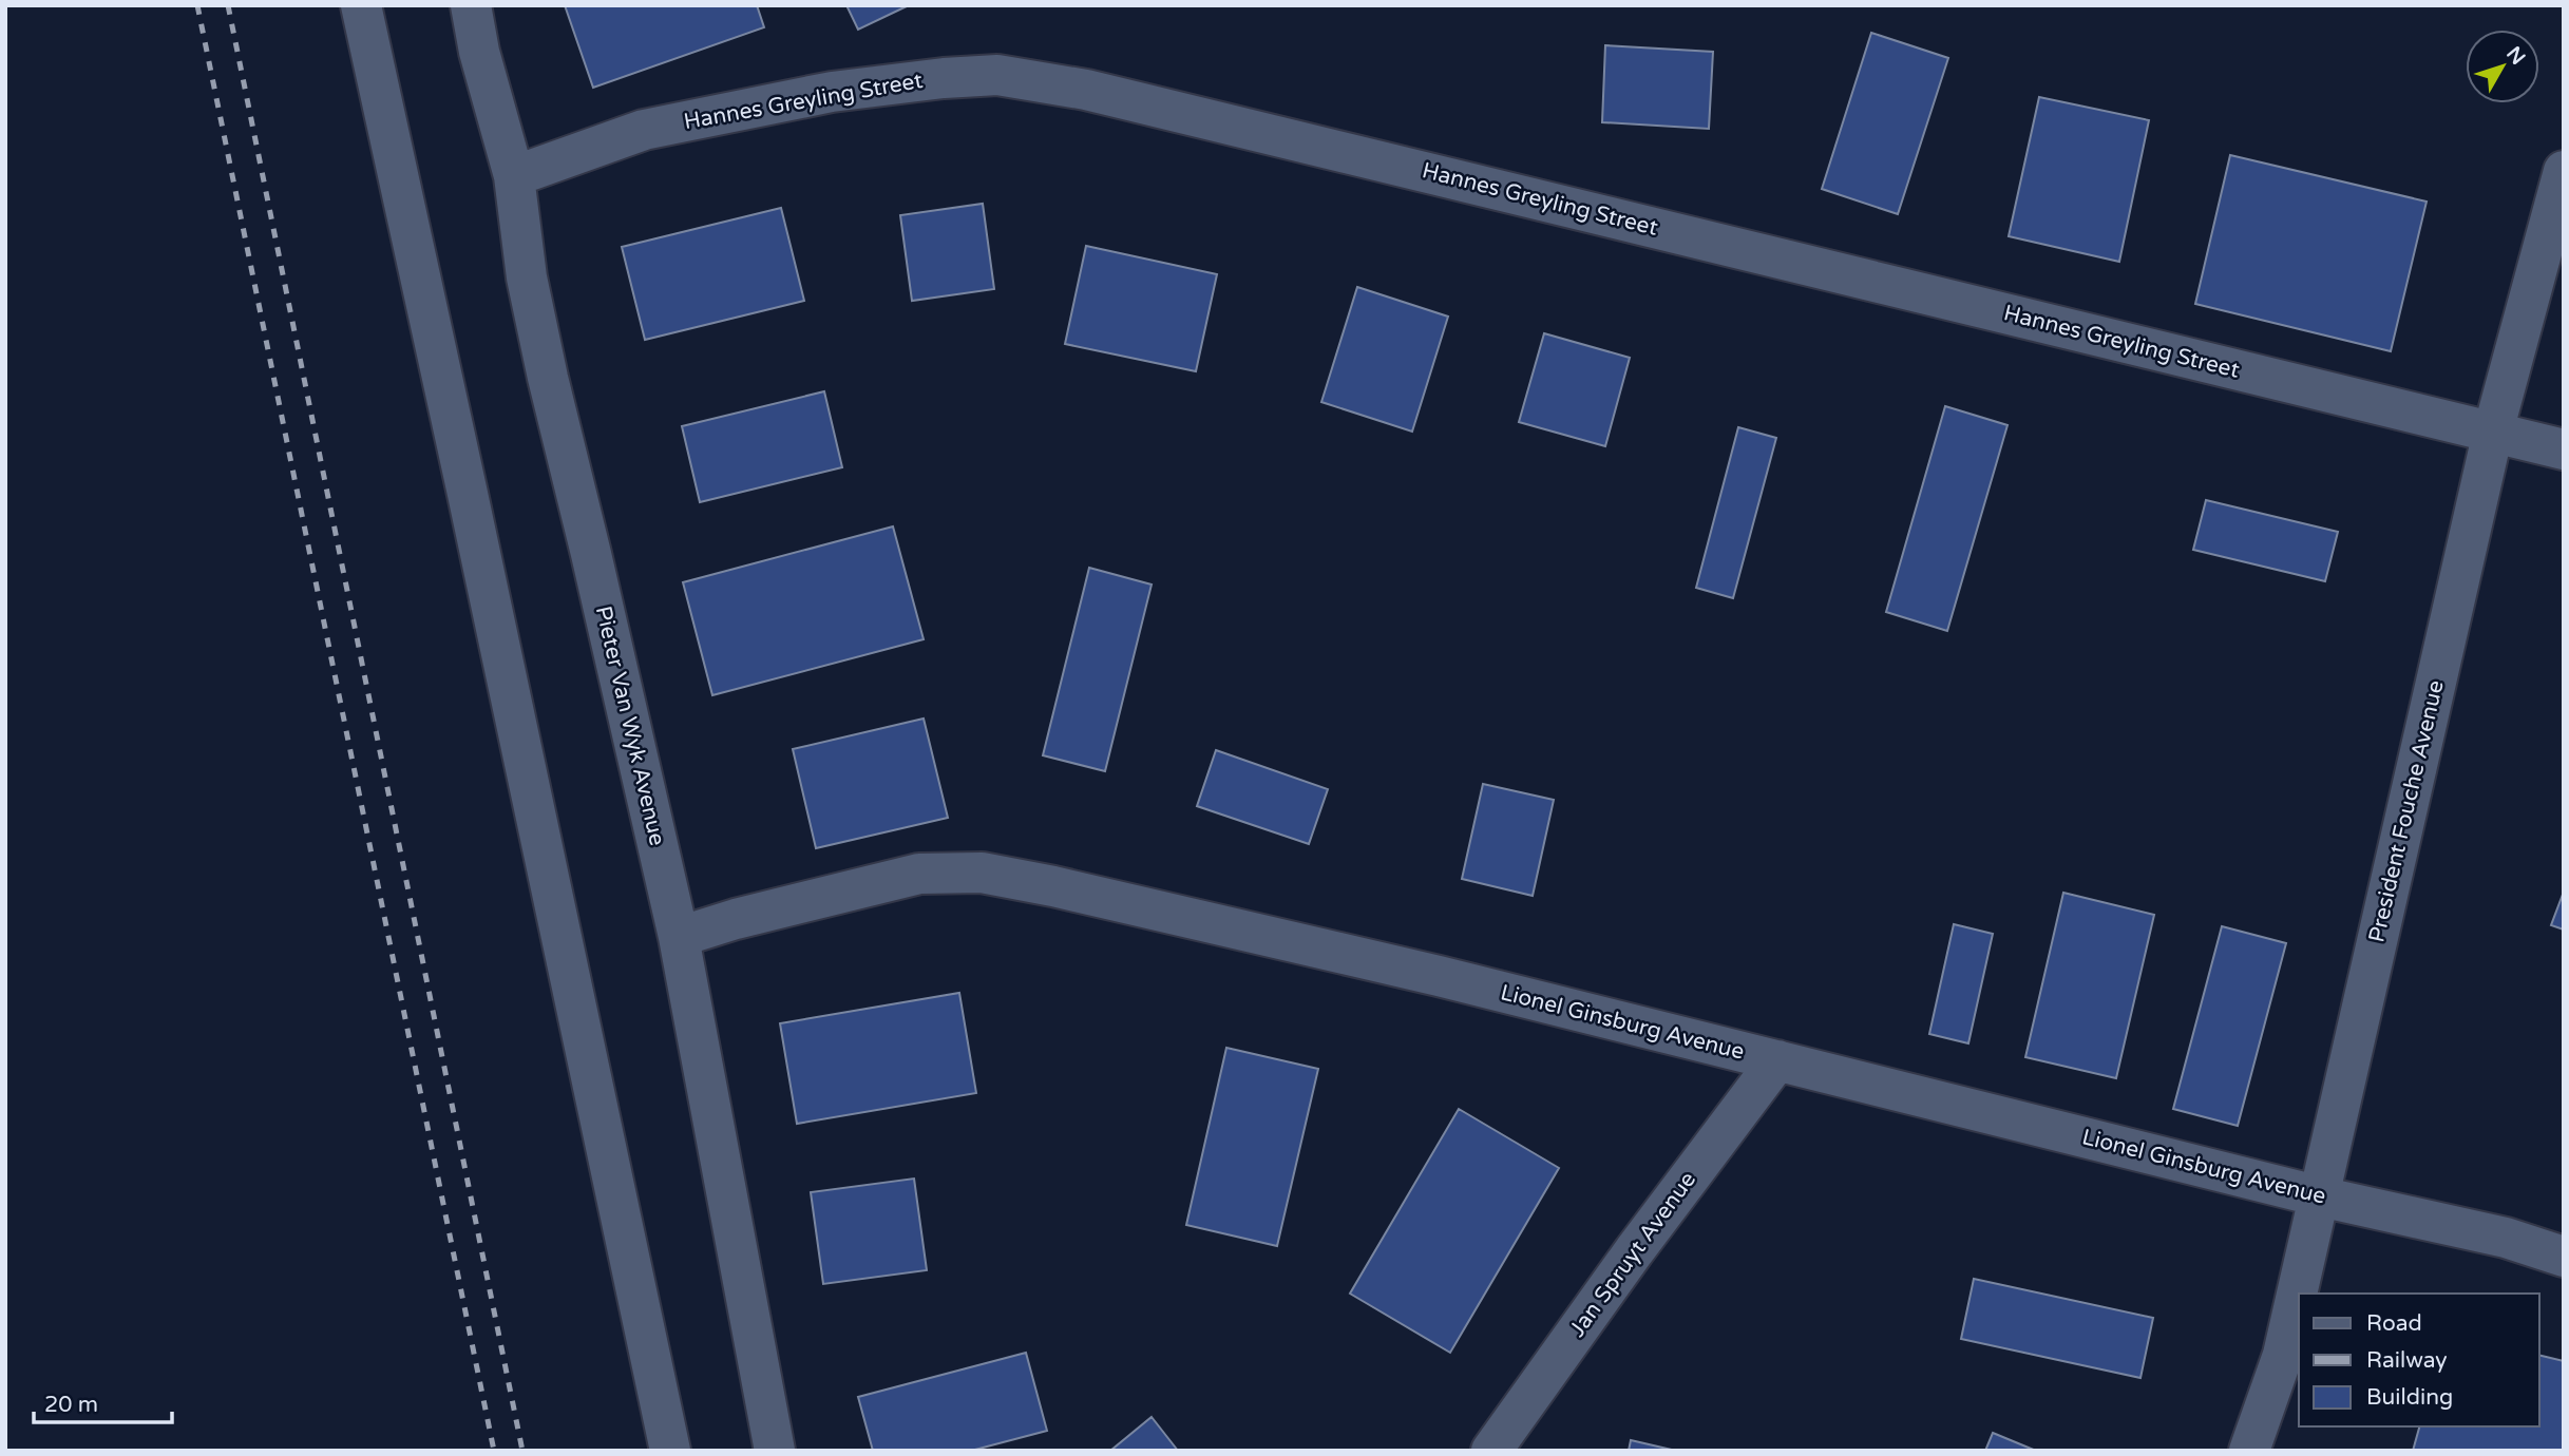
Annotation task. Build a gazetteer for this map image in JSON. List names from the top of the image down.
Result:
{
  "streets": {
    "street": [
      "Hannes Greyling Street",
      "Pieter Van Wyk Avenue",
      "President Fouche Avenue",
      "Lionel Ginsburg Avenue",
      "Jan Spruyt Avenue"
    ]
  },
  "crossings": [
    ["Hannes Greyling Street", "Pieter Van Wyk Avenue"],
    ["Hannes Greyling Street", "President Fouche Avenue"],
    ["Pieter Van Wyk Avenue", "Lionel Ginsburg Avenue"],
    ["President Fouche Avenue", "Lionel Ginsburg Avenue"],
    ["Lionel Ginsburg Avenue", "Jan Spruyt Avenue"]
  ],
  "legend": ["Road", "Railway", "Building"],
  "scale_bar": "20 m",
  "north": "top right"
}
